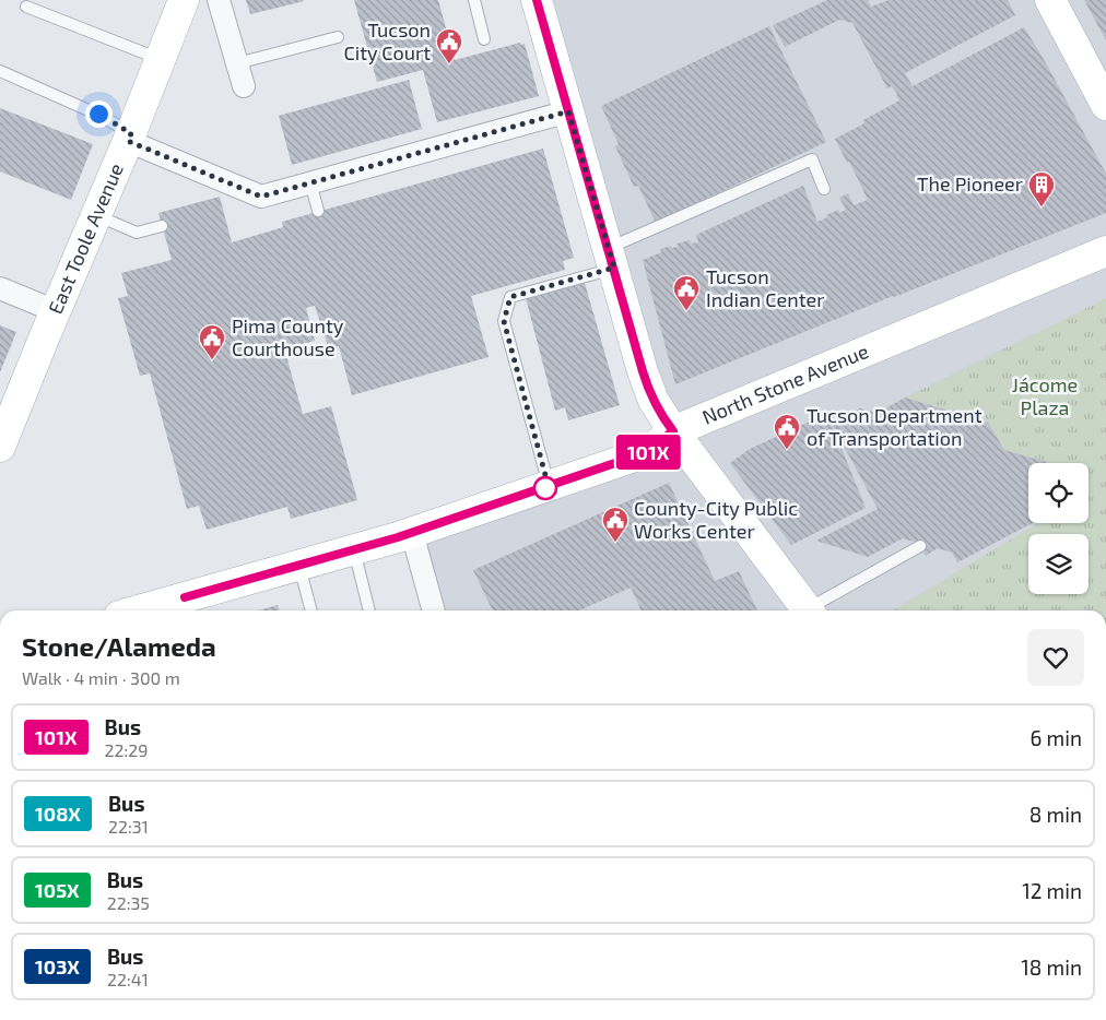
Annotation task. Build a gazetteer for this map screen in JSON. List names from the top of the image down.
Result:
{
  "streets": {
    "street": ["East Toole Avenue", "North Stone Avenue"]
  },
  "parks": ["Jácome Plaza"],
  "places": {
    "public building": [
      "Tucson City Court",
      "Tucson Indian Center",
      "Pima County Courthouse",
      "Tucson Department of Transportation",
      "County-City Public Works Center"
    ],
    "building": ["The Pioneer"]
  },
  "lines": ["bus line 101X"],
  "page": {
    "on_map": "101X",
    "heading": ["Stone/Alameda", "Walk · 4 min · 300 m"],
    "list": [
      {
        "mark": "101X",
        "name": "Bus",
        "note": "22:29",
        "value": "6 min"
      },
      {
        "mark": "108X",
        "name": "Bus",
        "note": "22:31",
        "value": "8 min"
      },
      {
        "mark": "105X",
        "name": "Bus",
        "note": "22:35",
        "value": "12 min"
      },
      {
        "mark": "103X",
        "name": "Bus",
        "note": "22:41",
        "value": "18 min"
      }
    ]
  }
}
